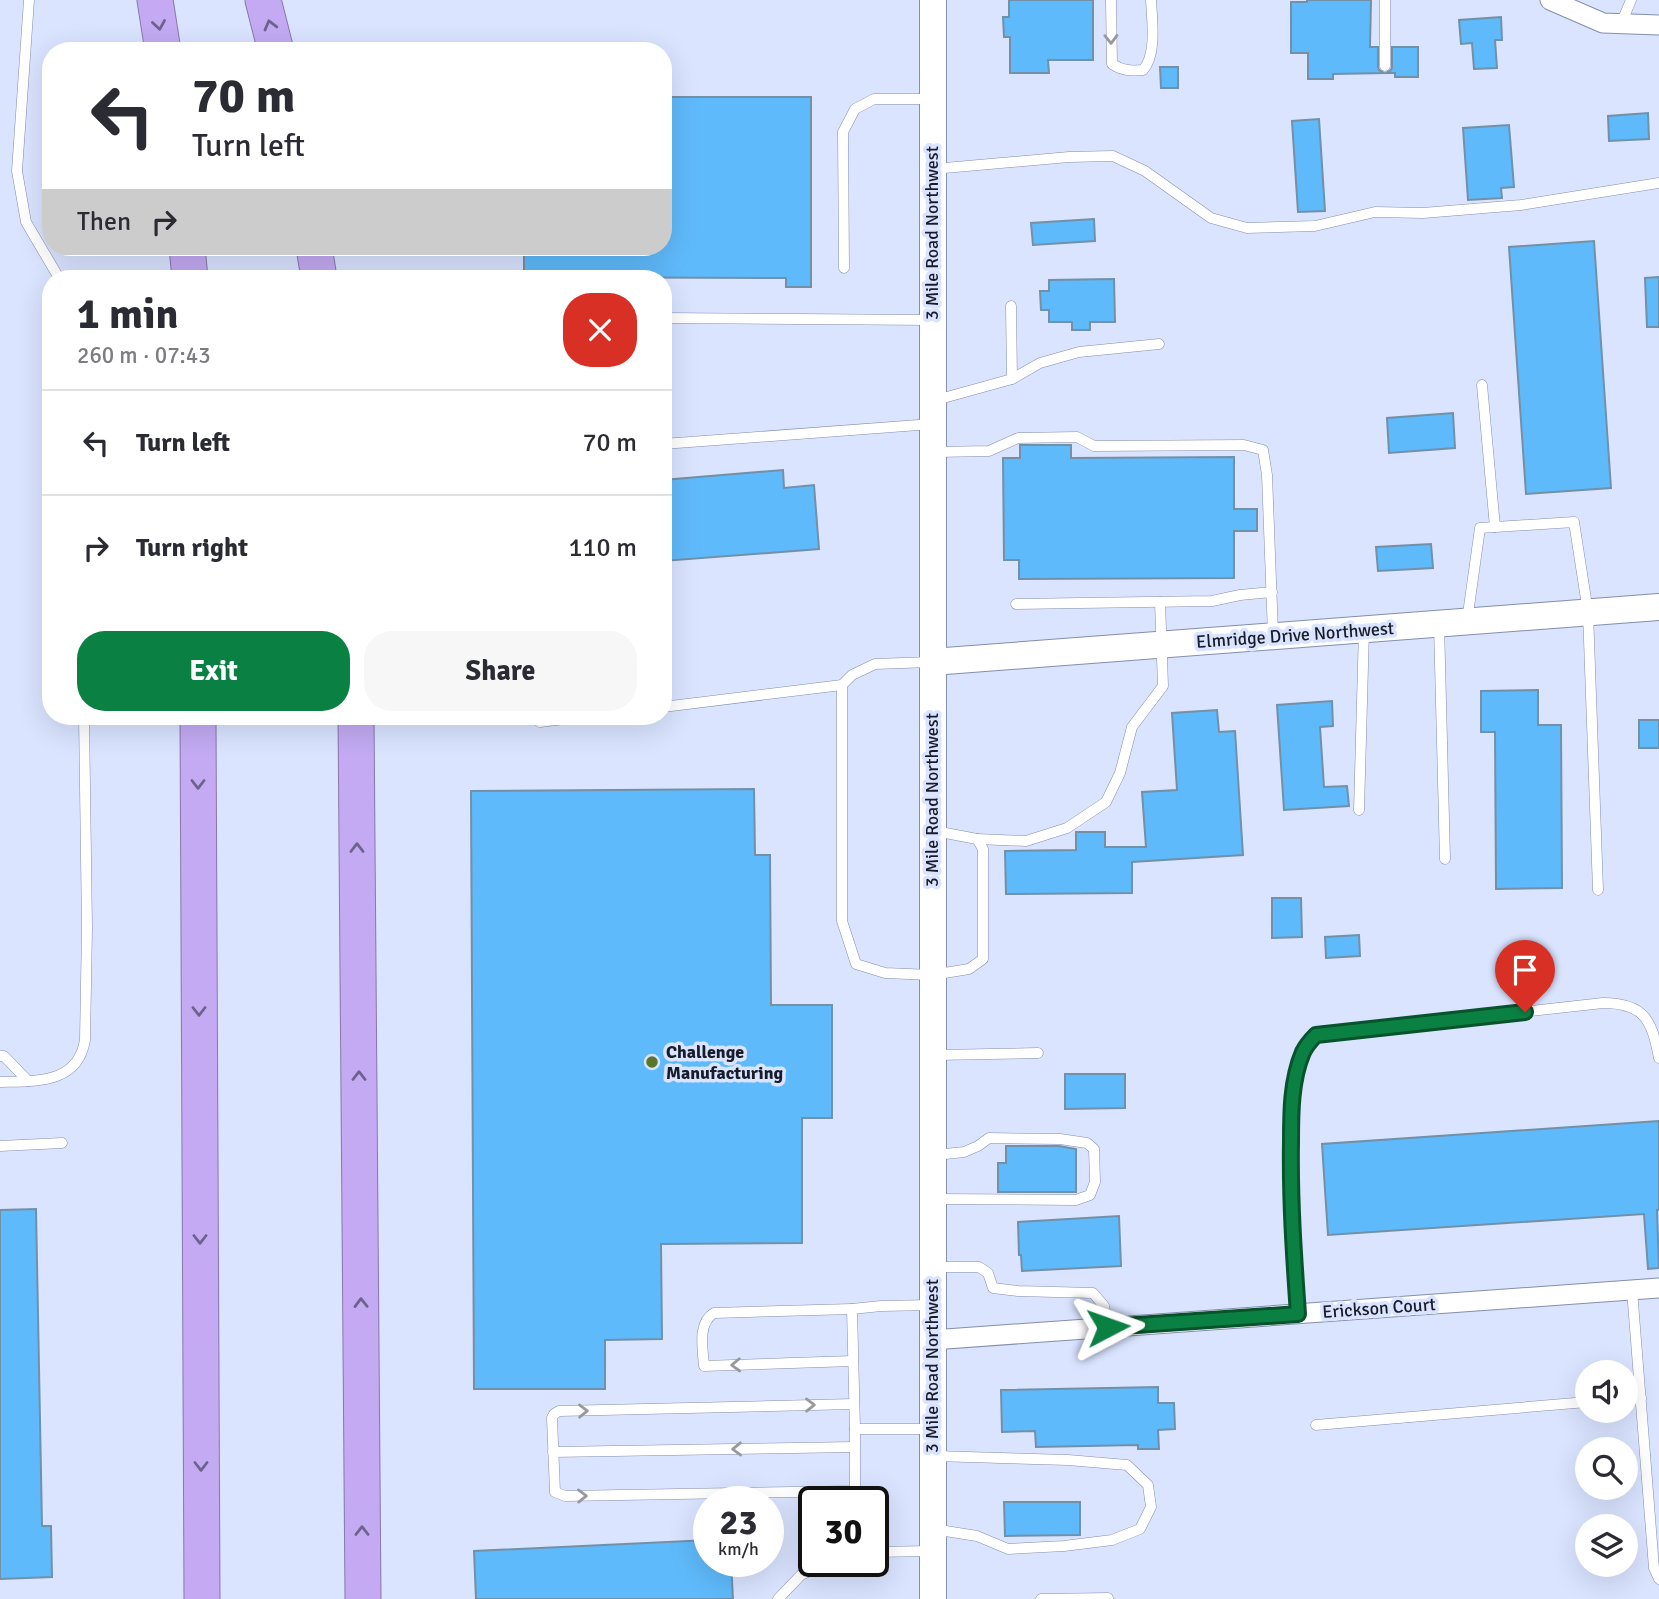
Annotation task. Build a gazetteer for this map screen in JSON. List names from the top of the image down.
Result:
{
  "streets": {
    "main road": ["3 Mile Road Northwest", "Elmridge Drive Northwest"],
    "street": ["Erickson Court"]
  },
  "crossings": [
    ["3 Mile Road Northwest", "Elmridge Drive Northwest"],
    ["3 Mile Road Northwest", "Erickson Court"]
  ],
  "places": ["Challenge Manufacturing"],
  "page": {
    "turn": ["70 m", "Turn left"],
    "then": "Then",
    "heading": ["1 min", "260 m · 07:43"],
    "list": [
      {
        "name": "Turn left",
        "value": "70 m"
      },
      {
        "name": "Turn right",
        "value": "110 m"
      }
    ],
    "buttons": ["Exit", "Share"],
    "speed": "23 km/h",
    "limit": "30"
  }
}
